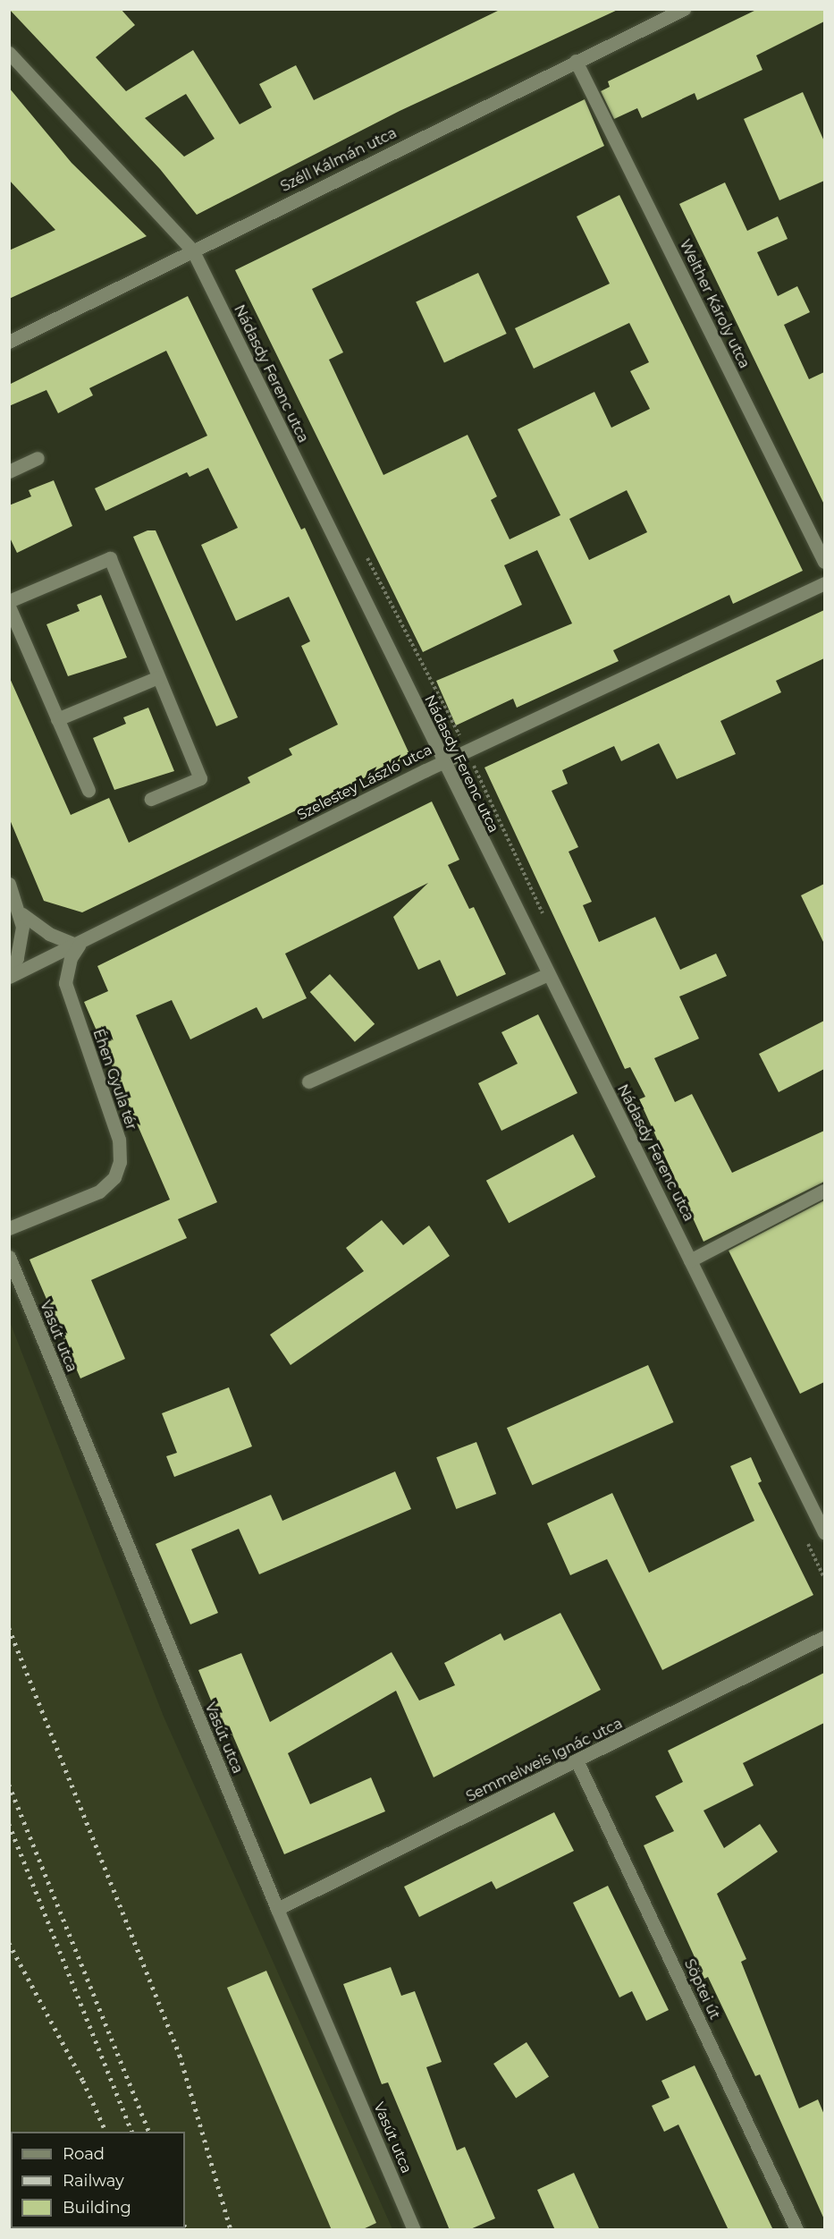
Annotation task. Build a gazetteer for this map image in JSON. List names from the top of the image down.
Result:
{
  "streets": {
    "street": [
      "Széll Kálmán utca",
      "Welther Károly utca",
      "Nádasdy Ferenc utca",
      "Szelestey László utca",
      "Éhen Gyula tér",
      "Vasút utca",
      "Semmelweis Ignác utca",
      "Söptei út"
    ]
  },
  "crossings": [
    ["Széll Kálmán utca", "Welther Károly utca"],
    ["Széll Kálmán utca", "Nádasdy Ferenc utca"],
    ["Nádasdy Ferenc utca", "Szelestey László utca"],
    ["Szelestey László utca", "Éhen Gyula tér"],
    ["Vasút utca", "Semmelweis Ignác utca"],
    ["Semmelweis Ignác utca", "Söptei út"]
  ],
  "legend": ["Road", "Railway", "Building"]
}
